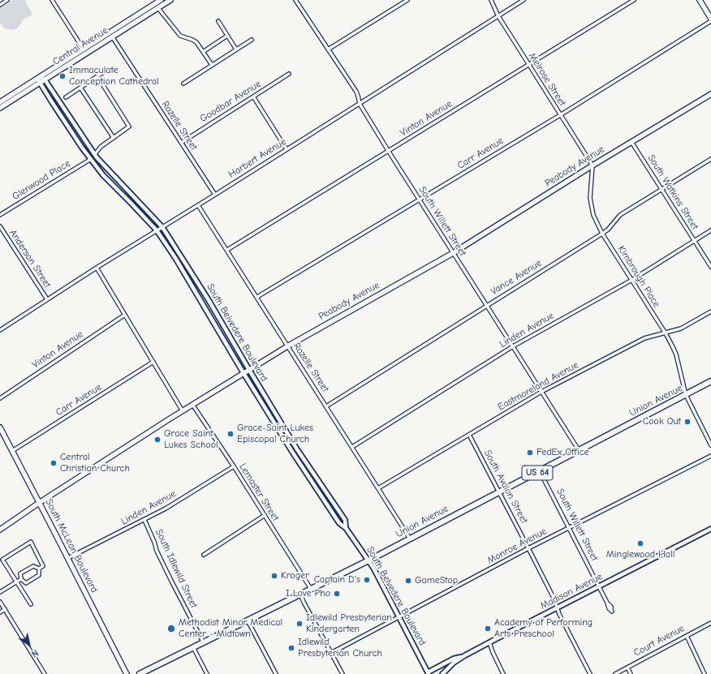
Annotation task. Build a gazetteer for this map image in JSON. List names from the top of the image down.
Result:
{
  "streets": {
    "main road": [
      "Central Avenue",
      "Peabody Avenue",
      "Union Avenue",
      "US 64",
      "South McLean Boulevard"
    ],
    "street": [
      "Melrose Street",
      "Goodbar Avenue",
      "Vinton Avenue",
      "Rozelle Street",
      "Carr Avenue",
      "Harbert Avenue",
      "Glenwood Place",
      "South Watkins Street",
      "South Willett Street",
      "Anderson Street",
      "Kimbrough Place",
      "Vance Avenue",
      "Linden Avenue",
      "South Belvedere Boulevard",
      "Eastmoreland Avenue",
      "South Avalon Street",
      "Lemaster Street",
      "Monroe Avenue",
      "South Idlewild Street",
      "Madison Avenue",
      "Court Avenue"
    ]
  },
  "crossings": [
    ["Central Avenue", "Rozelle Street"],
    ["Central Avenue", "South Belvedere Boulevard"],
    ["Melrose Street", "Vinton Avenue"],
    ["Melrose Street", "Carr Avenue"],
    ["Melrose Street", "Harbert Avenue"],
    ["Melrose Street", "Peabody Avenue"],
    ["Melrose Street", "Kimbrough Place"],
    ["Goodbar Avenue", "Rozelle Street"],
    ["Vinton Avenue", "Rozelle Street"],
    ["Vinton Avenue", "South Willett Street"],
    ["Rozelle Street", "Carr Avenue"],
    ["Rozelle Street", "Harbert Avenue"],
    ["Rozelle Street", "Peabody Avenue"],
    ["Rozelle Street", "Vance Avenue"],
    ["Rozelle Street", "Linden Avenue"],
    ["Rozelle Street", "Eastmoreland Avenue"],
    ["Rozelle Street", "Union Avenue"],
    ["Carr Avenue", "South Willett Street"],
    ["Carr Avenue", "South McLean Boulevard"],
    ["Harbert Avenue", "South Willett Street"],
    ["Harbert Avenue", "Anderson Street"],
    ["Harbert Avenue", "South Belvedere Boulevard"],
    ["Peabody Avenue", "South Watkins Street"],
    ["Peabody Avenue", "South Willett Street"],
    ["Peabody Avenue", "Kimbrough Place"],
    ["Peabody Avenue", "South Belvedere Boulevard"],
    ["Peabody Avenue", "Lemaster Street"],
    ["Peabody Avenue", "South McLean Boulevard"],
    ["Glenwood Place", "South Belvedere Boulevard"],
    ["South Watkins Street", "Vance Avenue"],
    ["South Watkins Street", "Linden Avenue"],
    ["South Willett Street", "Vance Avenue"],
    ["South Willett Street", "Linden Avenue"],
    ["South Willett Street", "Eastmoreland Avenue"],
    ["South Willett Street", "Union Avenue"],
    ["South Willett Street", "Monroe Avenue"],
    ["South Willett Street", "Madison Avenue"],
    ["Kimbrough Place", "Vance Avenue"],
    ["Kimbrough Place", "Linden Avenue"],
    ["Kimbrough Place", "Eastmoreland Avenue"],
    ["Kimbrough Place", "Union Avenue"],
    ["Linden Avenue", "Lemaster Street"],
    ["Linden Avenue", "South McLean Boulevard"],
    ["Linden Avenue", "South Idlewild Street"],
    ["South Belvedere Boulevard", "Union Avenue"],
    ["South Belvedere Boulevard", "Monroe Avenue"],
    ["Eastmoreland Avenue", "South Avalon Street"],
    ["Union Avenue", "South Avalon Street"],
    ["Union Avenue", "Lemaster Street"],
    ["Union Avenue", "South Idlewild Street"],
    ["South Avalon Street", "Monroe Avenue"],
    ["South Avalon Street", "Madison Avenue"]
  ],
  "places": [
    "Immaculate Conception Cathedral",
    "Cook Out",
    "Grace-Saint Lukes Episcopal Church",
    "Grace Saint Lukes School",
    "FedEx Office",
    "Central Christian Church",
    "Minglewood Hall",
    "Kroger",
    "Captain D's",
    "GameStop",
    "I Love Pho",
    "Idlewild Presbyterian Kindergarten",
    "Methodist Minor Medical Center - Midtown",
    "Academy of Performing Arts Preschool",
    "Idlewild Presbyterian Church"
  ],
  "north": "bottom right"
}
